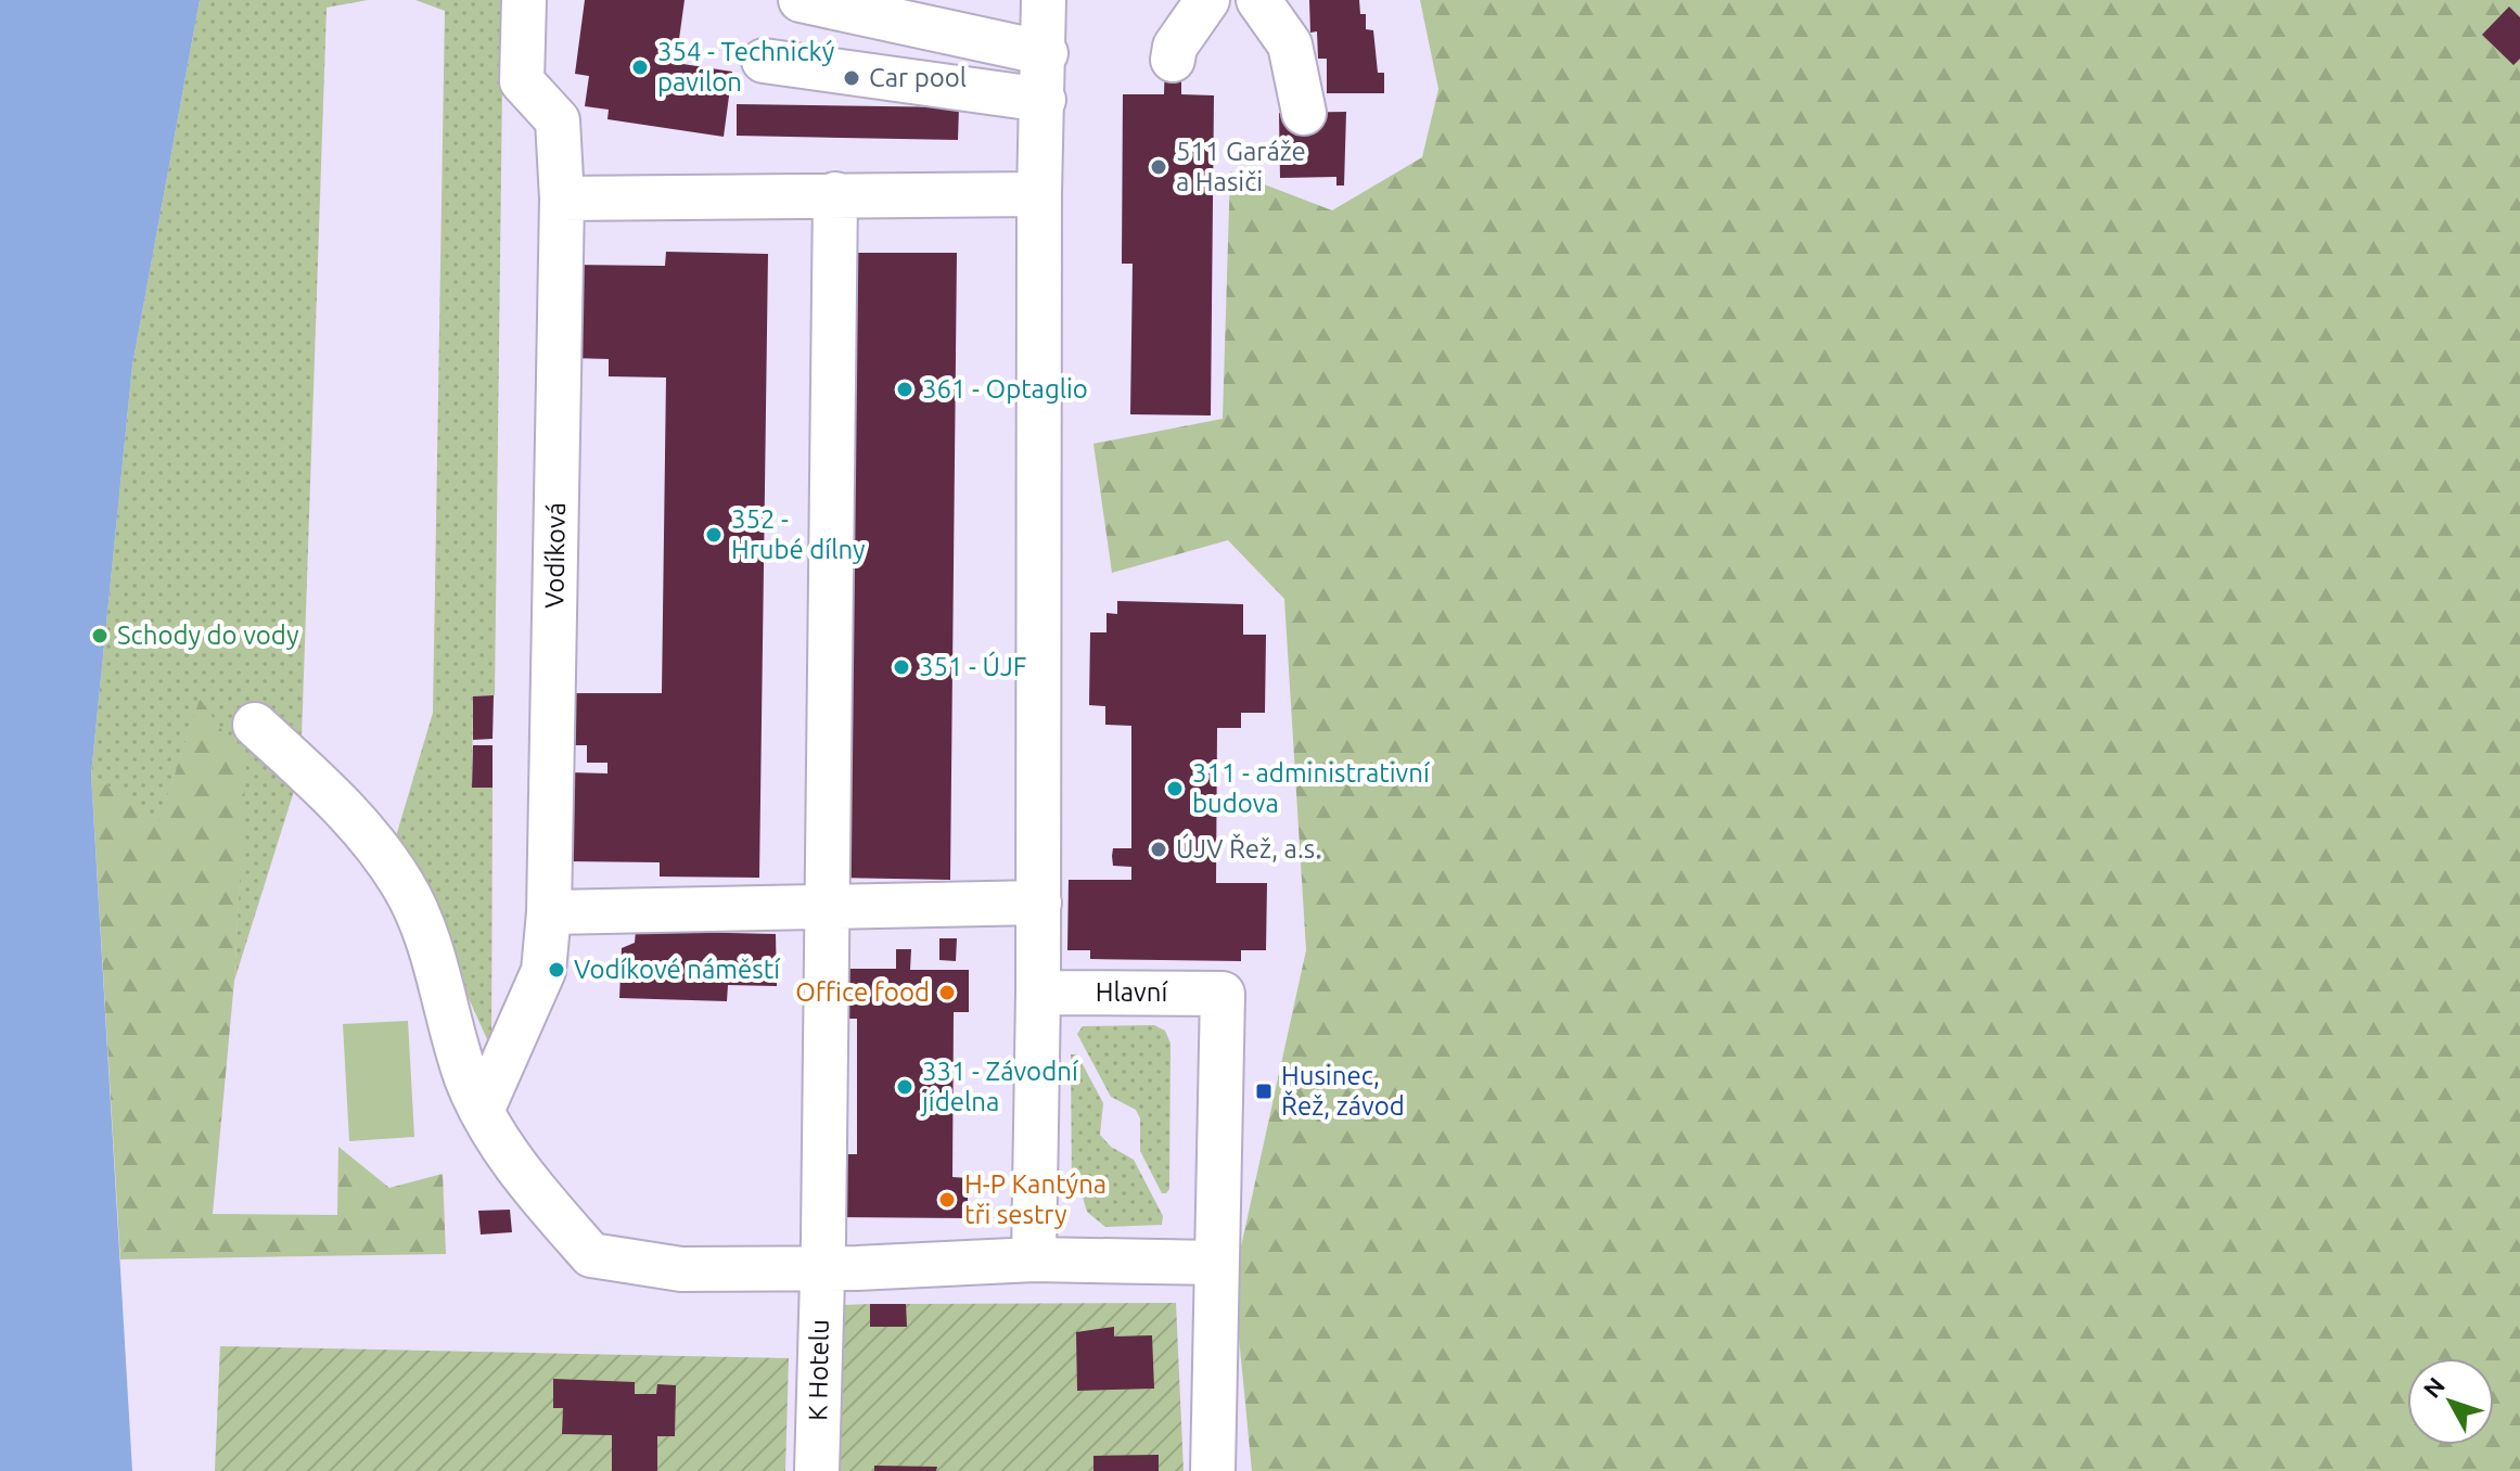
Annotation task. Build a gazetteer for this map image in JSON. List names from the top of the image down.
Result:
{
  "streets": {
    "street": ["Vodíková", "Hlavní", "K Hotelu"]
  },
  "places": {
    "other": [
      "354 - Technický pavilon",
      "Car pool",
      "511 Garáže a Hasiči",
      "361 - Optaglio",
      "352 - Hrubé dílny",
      "Schody do vody",
      "351 - ÚJF",
      "311 - administrativní budova",
      "ÚJV Řež, a.s.",
      "Vodíkové náměstí",
      "Office food",
      "331 - Závodní jídelna",
      "H-P Kantýna tři sestry"
    ],
    "transit": ["Husinec, Řež, závod"]
  },
  "north": "top left"
}
